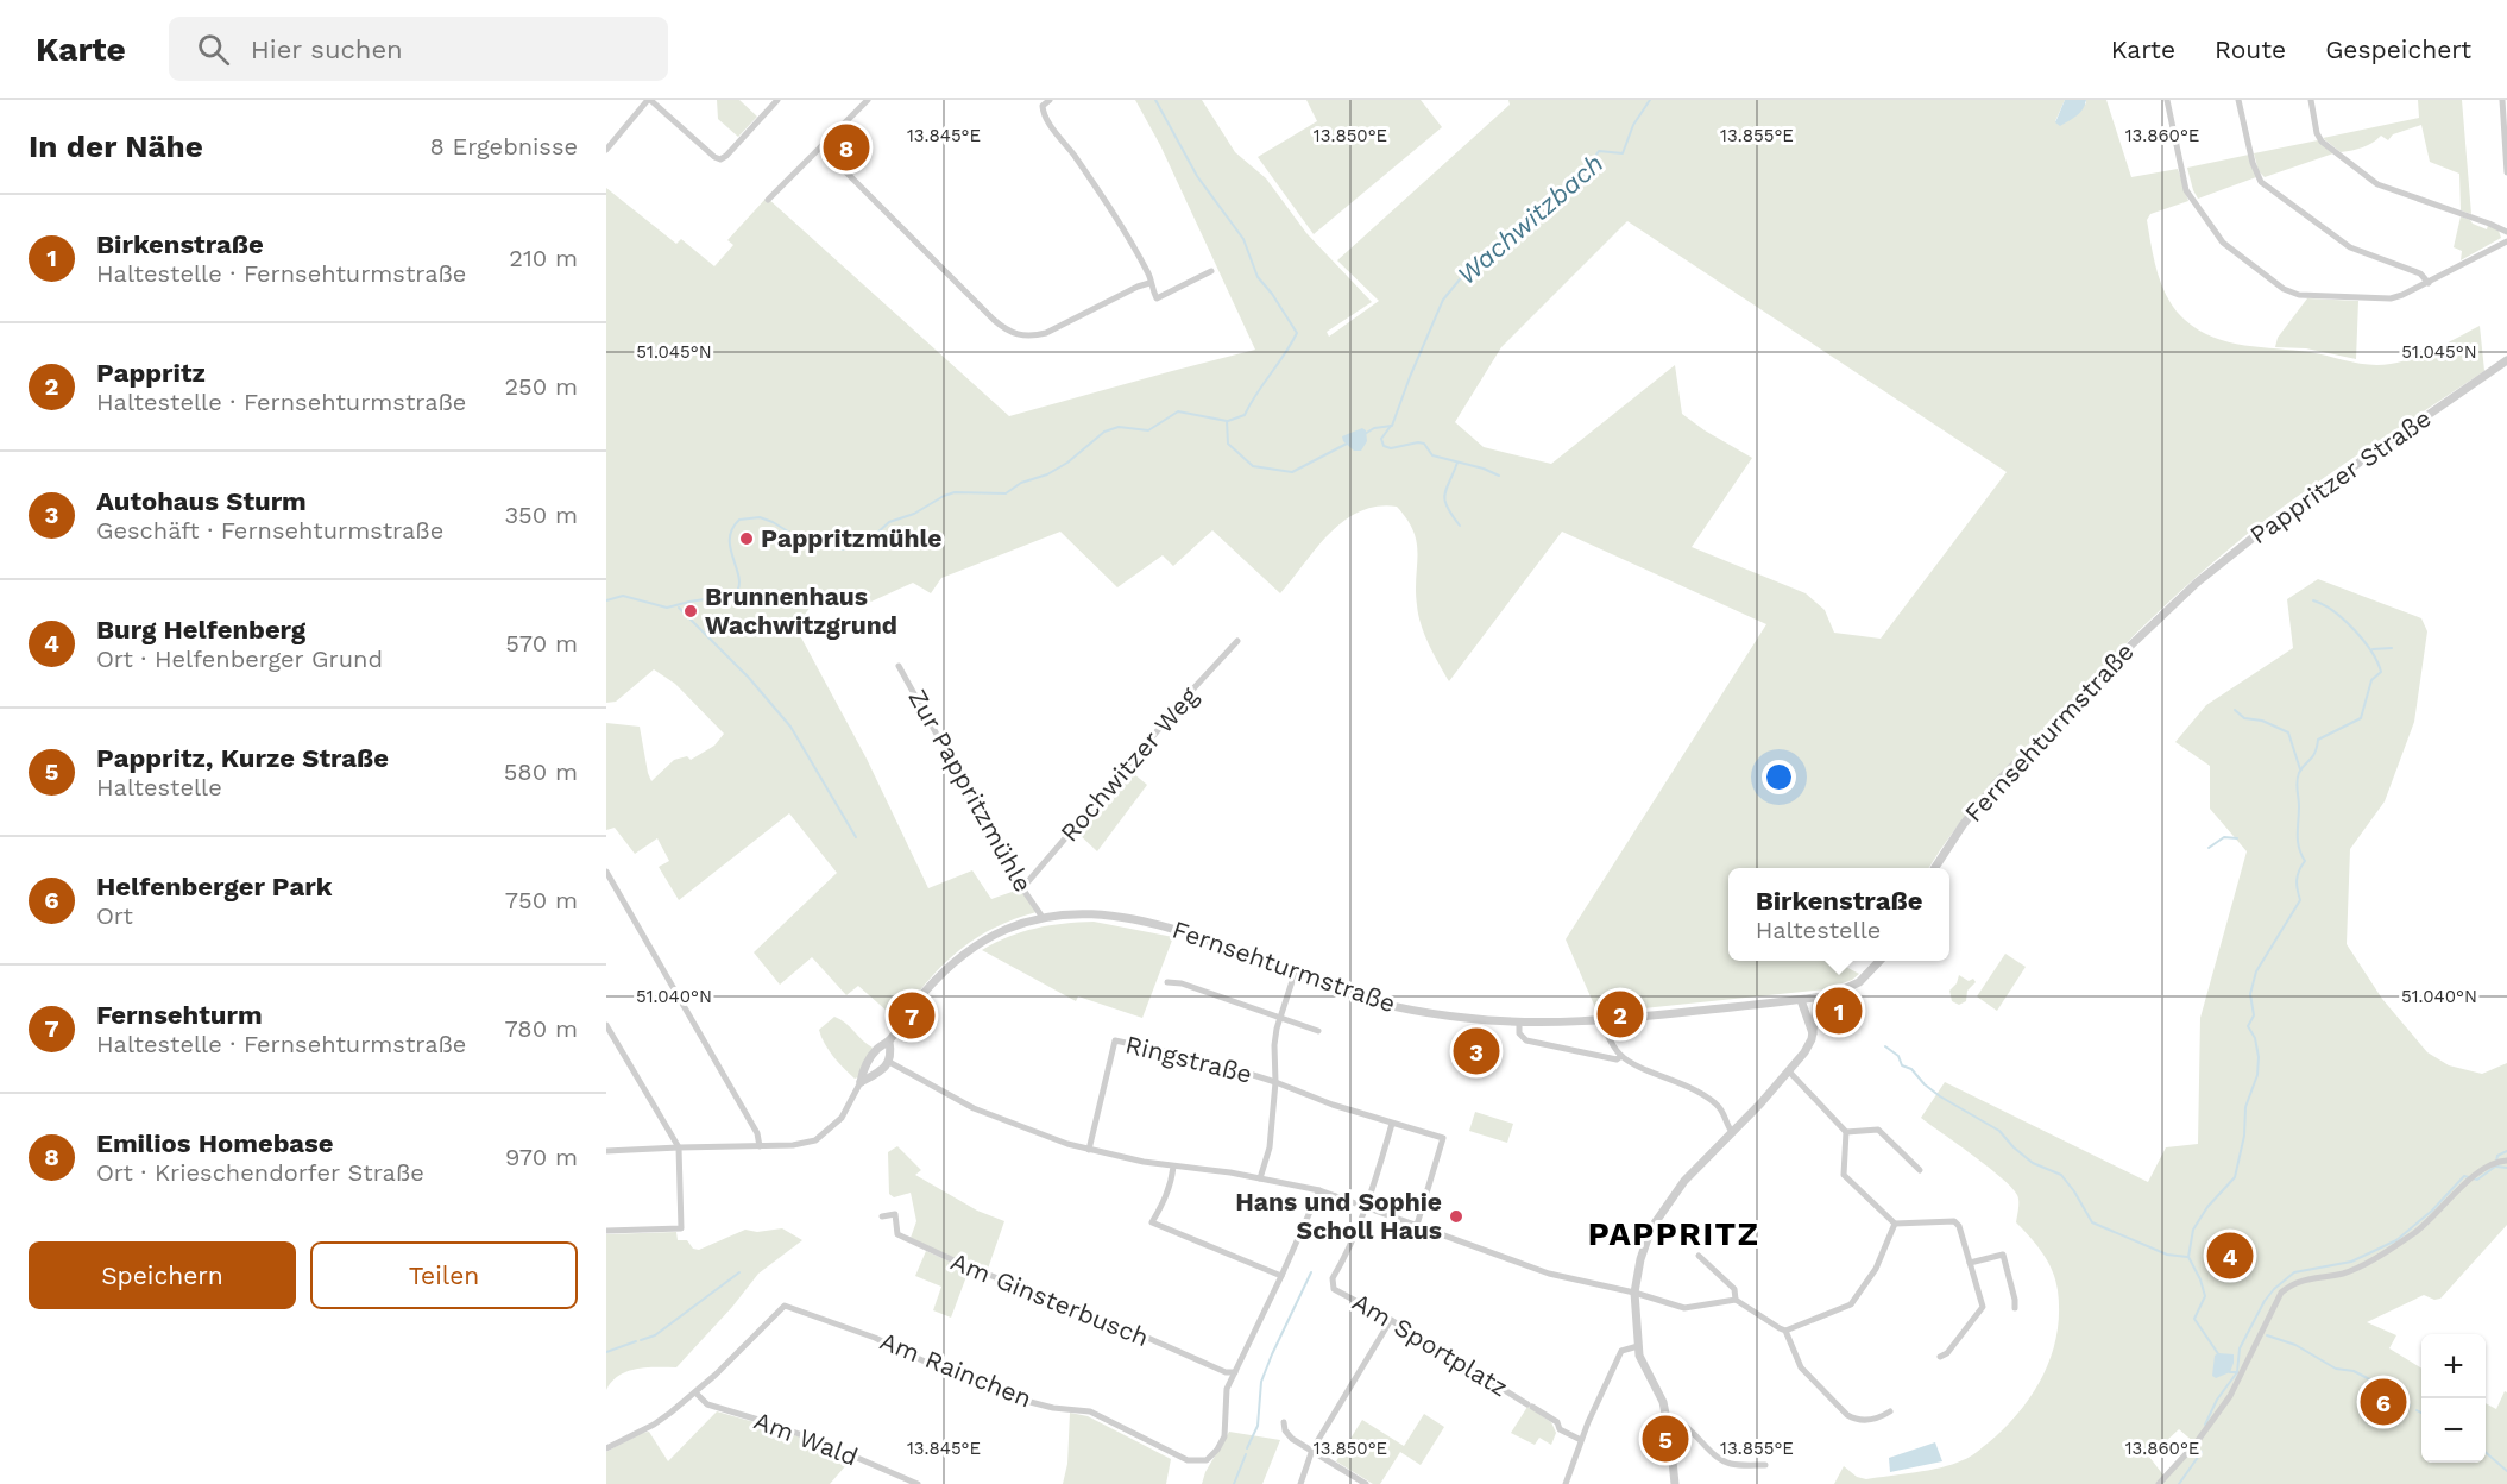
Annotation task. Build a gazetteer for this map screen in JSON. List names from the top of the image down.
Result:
{
  "streets": {
    "street": [
      "Pappritzer Straße",
      "Fernsehturmstraße",
      "Rochwitzer Weg",
      "Zur Pappritzmühle",
      "Ringstraße",
      "Am Ginsterbusch",
      "Am Sportplatz",
      "Am Rainchen",
      "Am Wald"
    ]
  },
  "crossings": [
    ["Pappritzer Straße", "Fernsehturmstraße"],
    ["Fernsehturmstraße", "Zur Pappritzmühle"],
    ["Rochwitzer Weg", "Zur Pappritzmühle"],
    ["Am Ginsterbusch", "Am Rainchen"],
    ["Am Rainchen", "Am Wald"]
  ],
  "districts": ["PAPPRITZ"],
  "water": ["Wachwitzbach"],
  "places": ["Pappritzmühle", "Brunnenhaus Wachwitzgrund", "Hans und Sophie Scholl Haus"],
  "page": {
    "header": "Karte",
    "search": "Hier suchen",
    "nav": ["Karte", "Route", "Gespeichert"],
    "heading": ["In der Nähe", "8 Ergebnisse"],
    "pins": [
      "8",
      "1",
      "2",
      "7",
      "3",
      "4",
      "6",
      "5"
    ],
    "list": [
      {
        "mark": "1",
        "name": "Birkenstraße",
        "note": "Haltestelle · Fernsehturmstraße",
        "value": "210 m"
      },
      {
        "mark": "2",
        "name": "Pappritz",
        "note": "Haltestelle · Fernsehturmstraße",
        "value": "250 m"
      },
      {
        "mark": "3",
        "name": "Autohaus Sturm",
        "note": "Geschäft · Fernsehturmstraße",
        "value": "350 m"
      },
      {
        "mark": "4",
        "name": "Burg Helfenberg",
        "note": "Ort · Helfenberger Grund",
        "value": "570 m"
      },
      {
        "mark": "5",
        "name": "Pappritz, Kurze Straße",
        "note": "Haltestelle",
        "value": "580 m"
      },
      {
        "mark": "6",
        "name": "Helfenberger Park",
        "note": "Ort",
        "value": "750 m"
      },
      {
        "mark": "7",
        "name": "Fernsehturm",
        "note": "Haltestelle · Fernsehturmstraße",
        "value": "780 m"
      },
      {
        "mark": "8",
        "name": "Emilios Homebase",
        "note": "Ort · Krieschendorfer Straße",
        "value": "970 m"
      }
    ],
    "popup": ["Birkenstraße", "Haltestelle"],
    "buttons": ["Speichern", "Teilen"],
    "map_buttons": ["+", "−"]
  },
  "coordinates": [
    "13.845°E",
    "13.850°E",
    "13.855°E",
    "13.860°E",
    "51.045°N",
    "51.040°N"
  ]
}
